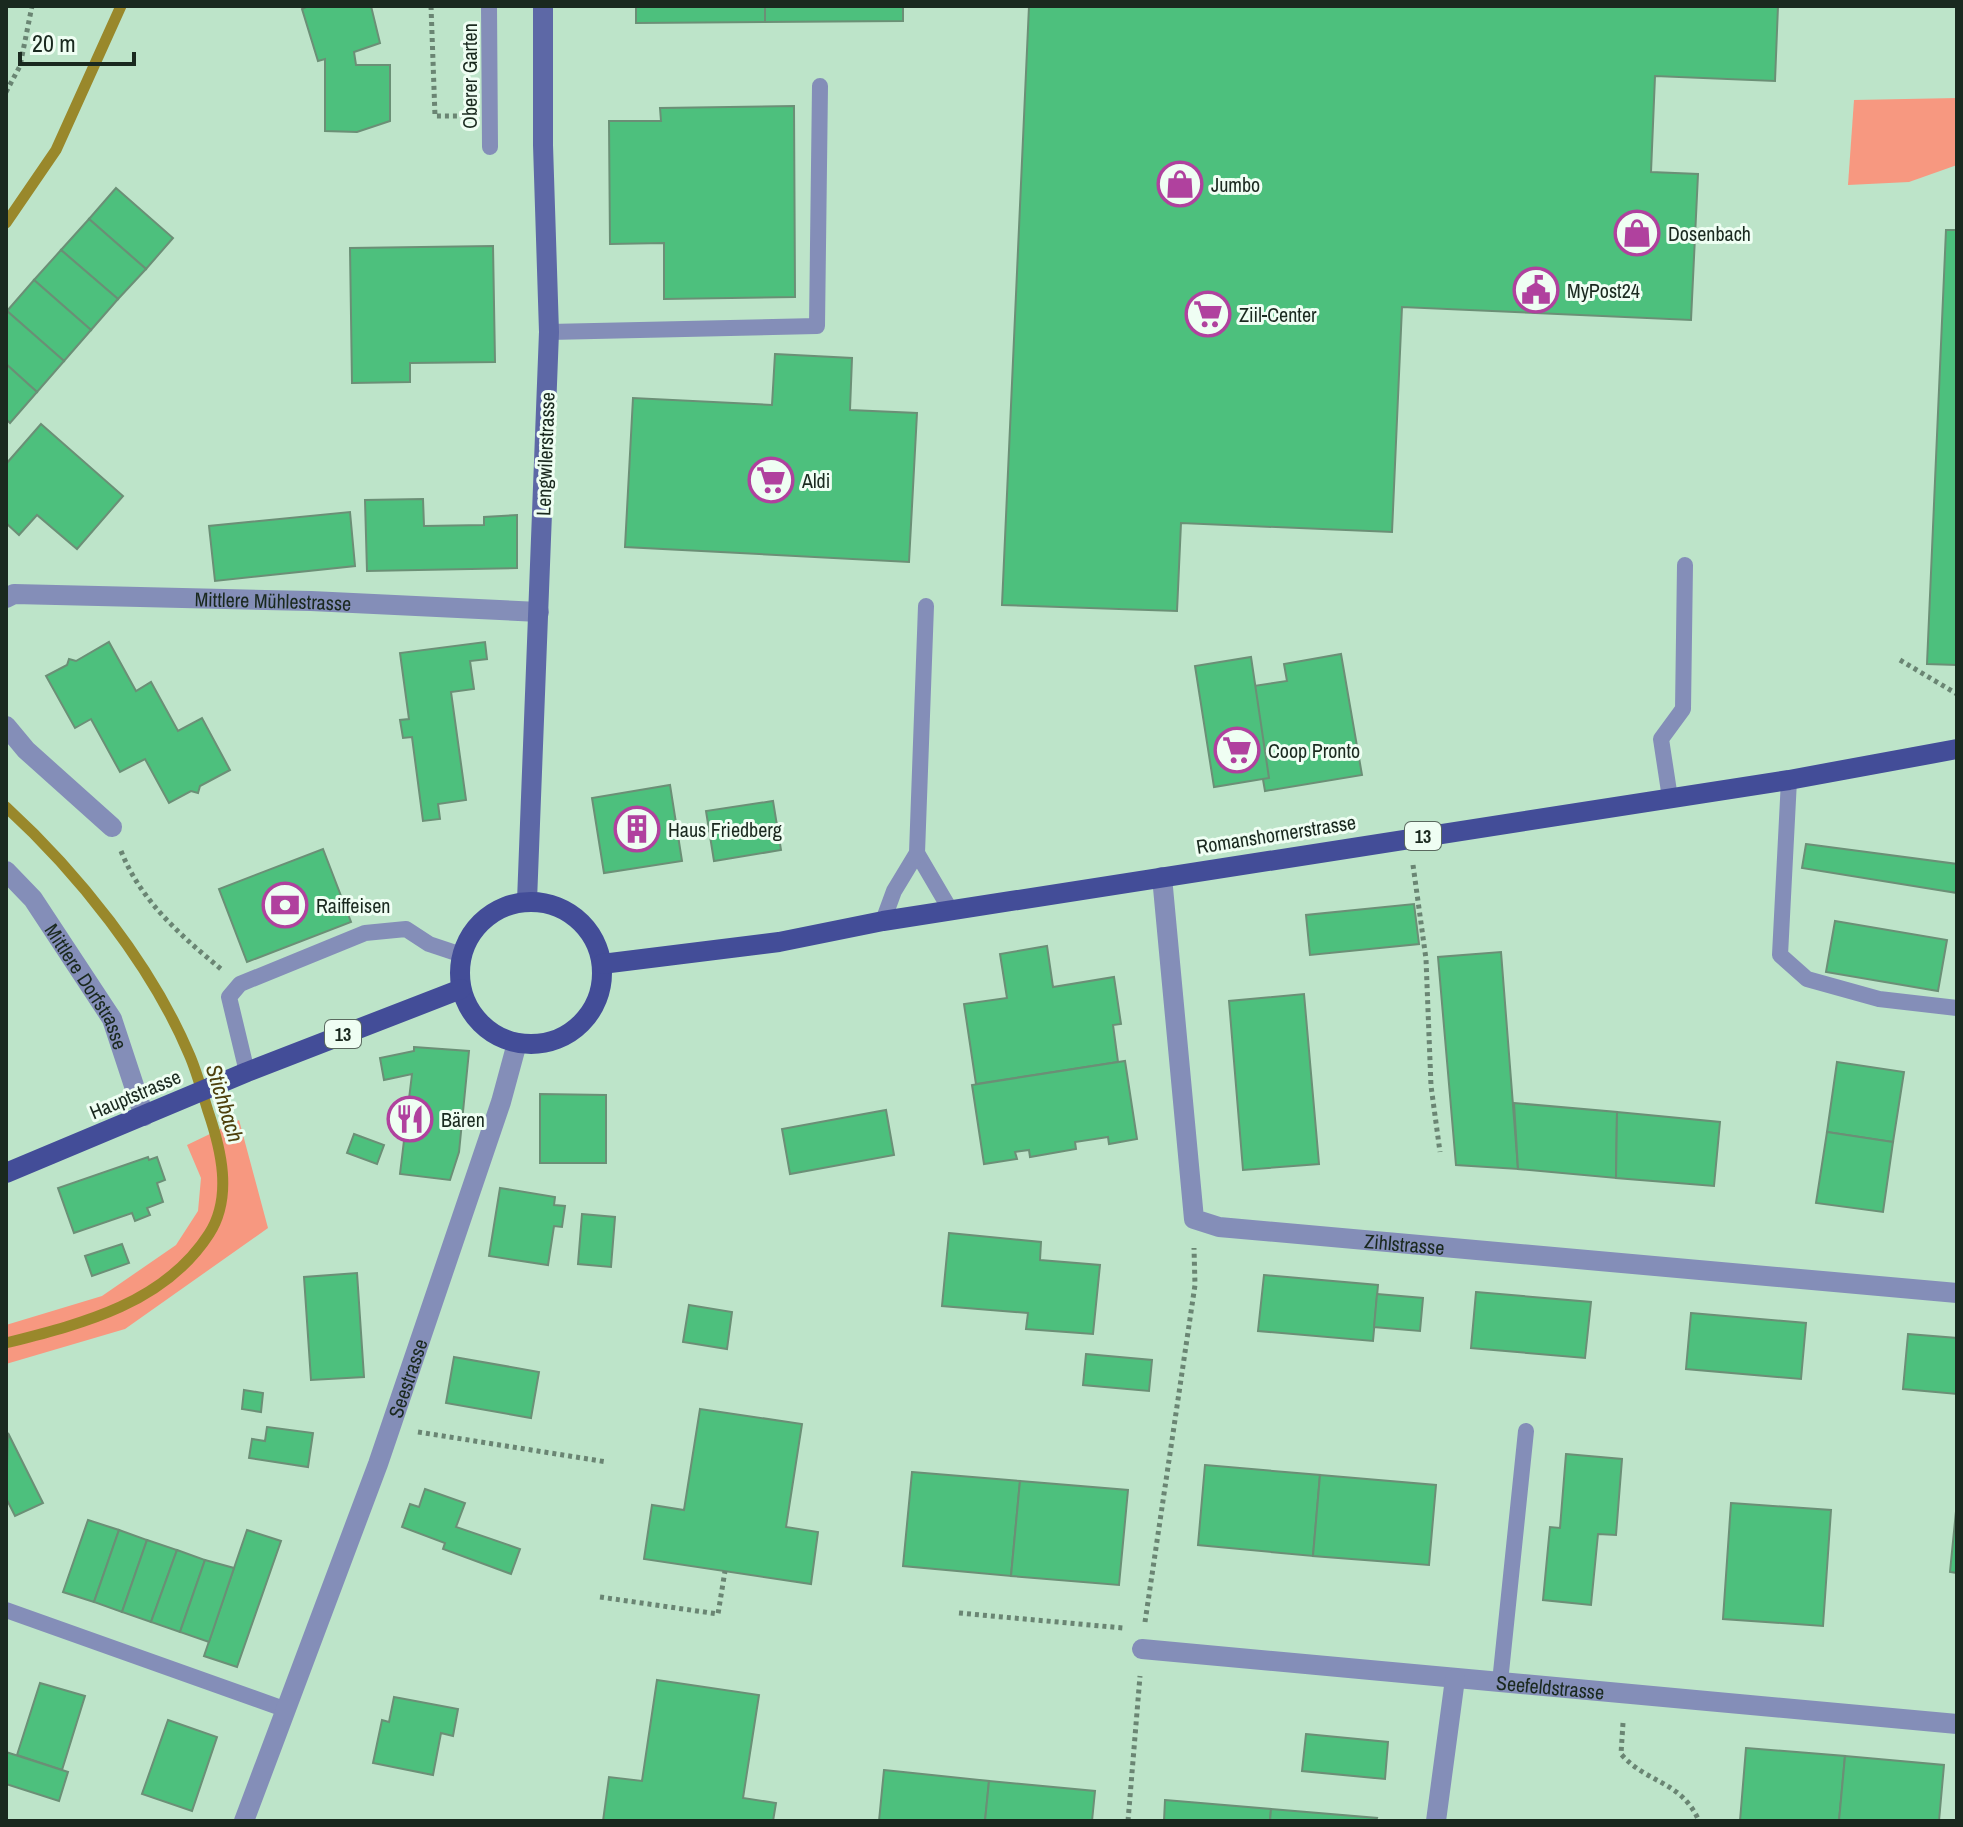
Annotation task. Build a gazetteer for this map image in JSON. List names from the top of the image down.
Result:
{
  "streets": {
    "main road": ["Romanshornerstrasse", "13", "Hauptstrasse"],
    "street": [
      "Lengwilerstrasse",
      "Mittlere Mühlestrasse",
      "Mittlere Dorfstrasse",
      "Zihlstrasse",
      "Seestrasse",
      "Seefeldstrasse"
    ],
    "lane": ["Oberer Garten"]
  },
  "crossings": [
    ["Lengwilerstrasse", "Mittlere Mühlestrasse"],
    ["Lengwilerstrasse", "Romanshornerstrasse"],
    ["Lengwilerstrasse", "Hauptstrasse"],
    ["Lengwilerstrasse", "Seestrasse"],
    ["Romanshornerstrasse", "Hauptstrasse"],
    ["Romanshornerstrasse", "Seestrasse"],
    ["Mittlere Dorfstrasse", "Hauptstrasse"],
    ["Hauptstrasse", "Seestrasse"]
  ],
  "water": ["Stichbach"],
  "places": {
    "shop": ["Jumbo", "Dosenbach"],
    "public building": ["MyPost24"],
    "supermarket": ["Ziil-Center", "Aldi", "Coop Pronto"],
    "building": ["Haus Friedberg"],
    "bank": ["Raiffeisen"],
    "restaurant": ["Bären"]
  },
  "scale_bar": "20 m"
}
